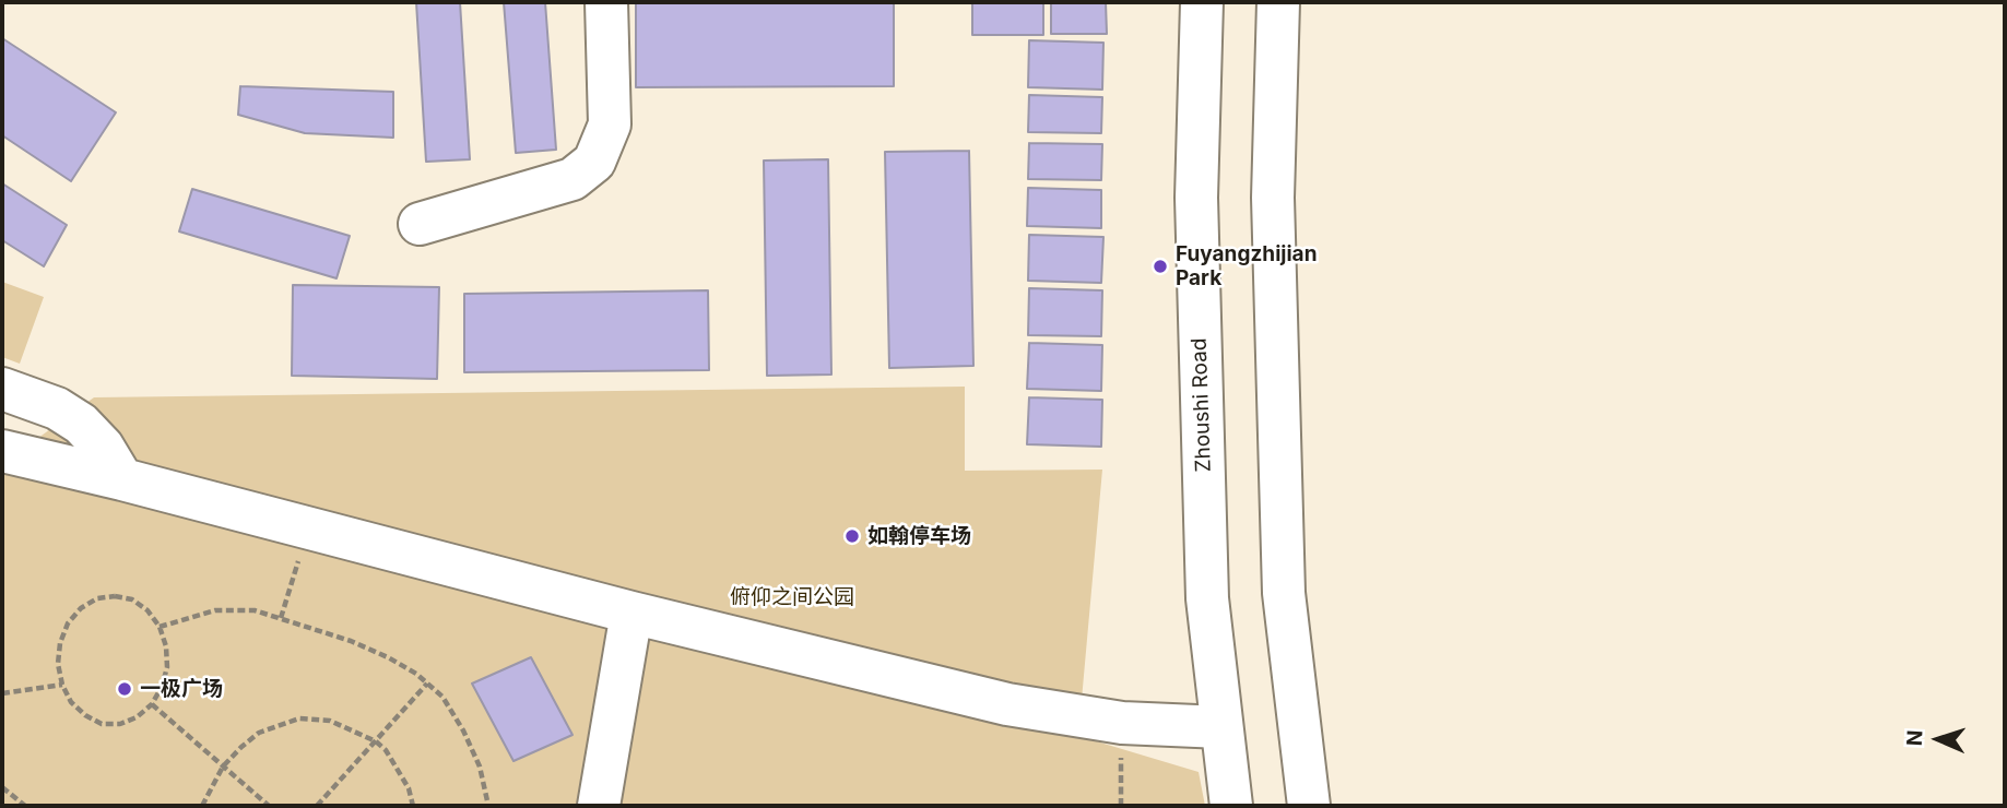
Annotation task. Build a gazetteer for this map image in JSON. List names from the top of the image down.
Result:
{
  "streets": {
    "street": ["Zhoushi Road"]
  },
  "parks": ["俯仰之间公园"],
  "places": ["Fuyangzhijian Park", "如翰停车场", "一极广场"],
  "north": "left"
}
